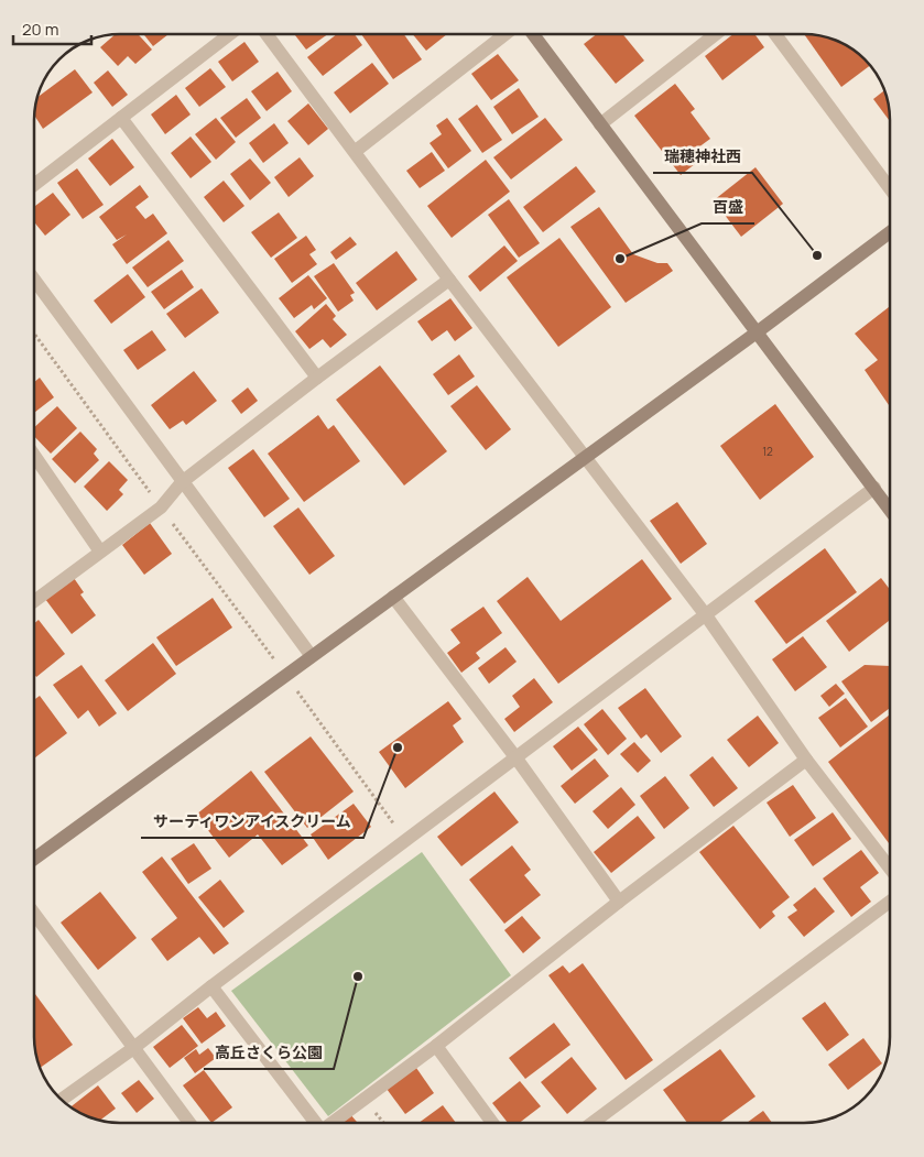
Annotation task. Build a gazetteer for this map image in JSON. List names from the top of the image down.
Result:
{
  "places": [
    "瑞穂神社西",
    "百盛",
    "サーティワンアイスクリーム",
    "高丘さくら公園"
  ],
  "house_numbers": ["12"],
  "scale_bar": "20 m"
}
